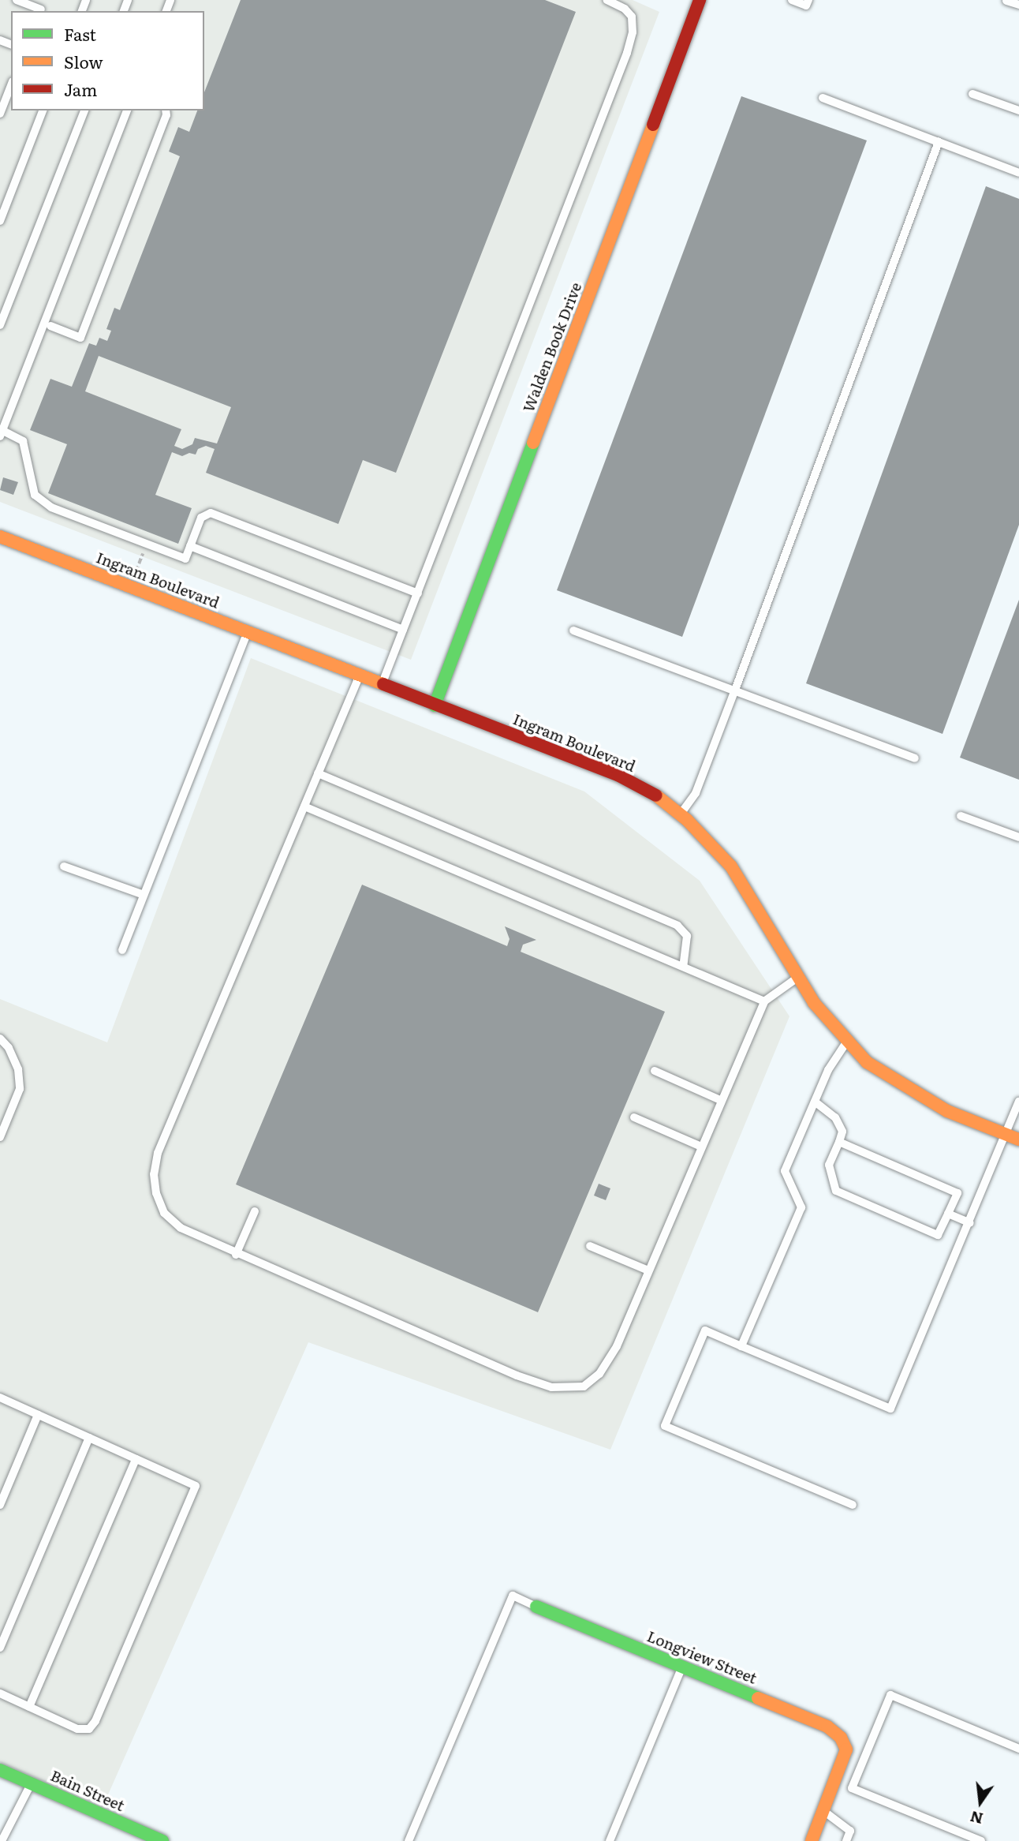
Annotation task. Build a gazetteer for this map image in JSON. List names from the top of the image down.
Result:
{
  "streets": {
    "street": [
      "Walden Book Drive",
      "Ingram Boulevard",
      "Longview Street",
      "Bain Street"
    ]
  },
  "crossings": [
    ["Walden Book Drive", "Ingram Boulevard"]
  ],
  "legend": ["Fast", "Slow", "Jam"],
  "north": "bottom"
}
